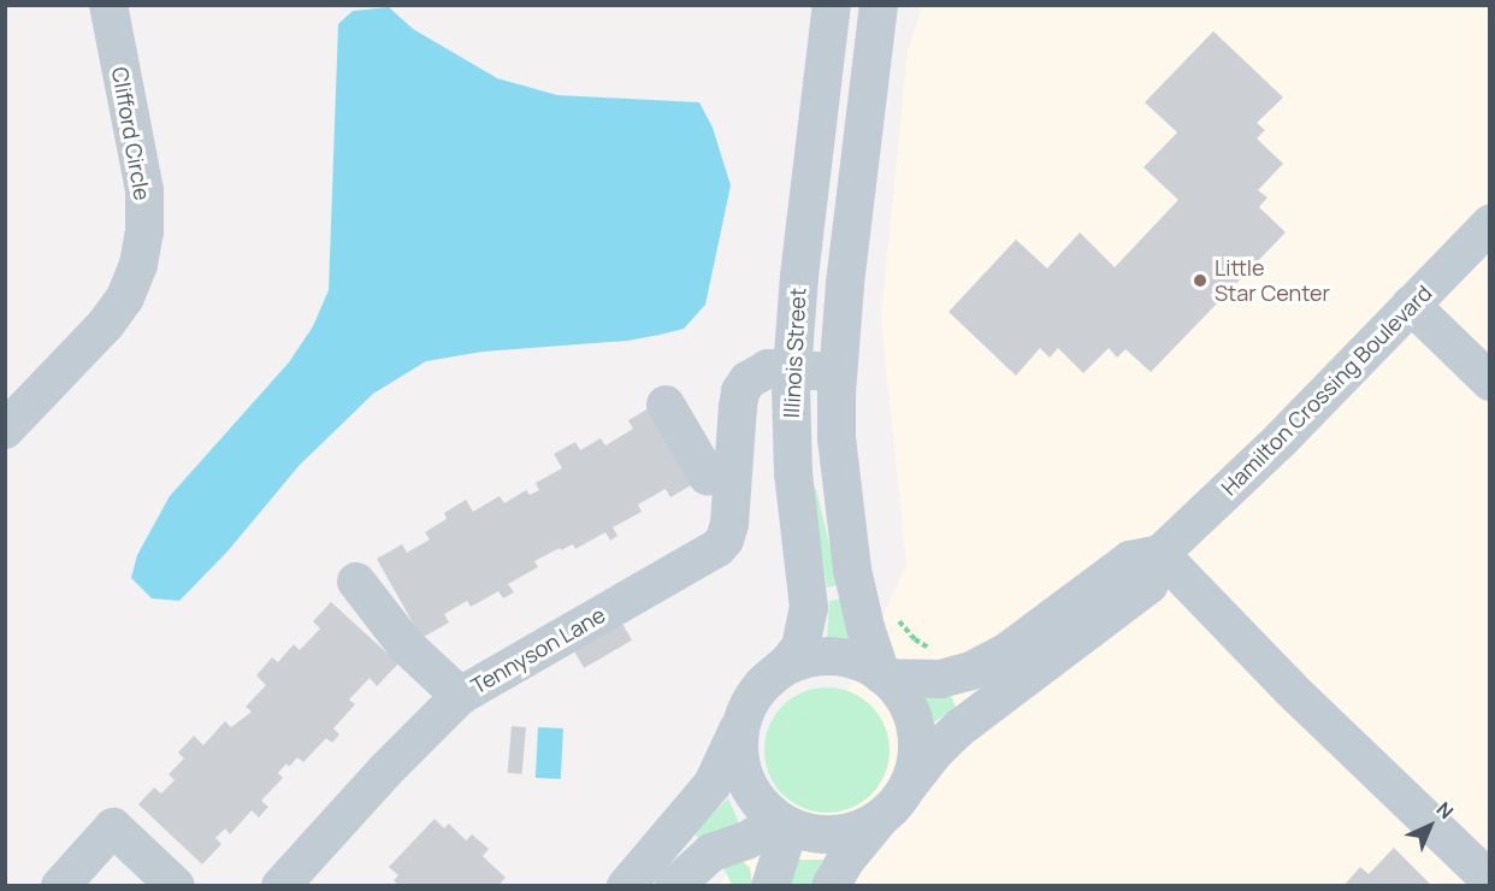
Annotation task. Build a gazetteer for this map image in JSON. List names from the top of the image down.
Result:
{
  "streets": {
    "street": [
      "Clifford Circle",
      "Illinois Street",
      "Hamilton Crossing Boulevard",
      "Tennyson Lane"
    ]
  },
  "crossings": [
    ["Illinois Street", "Hamilton Crossing Boulevard"],
    ["Illinois Street", "Tennyson Lane"]
  ],
  "places": ["Little Star Center"],
  "north": "top right"
}
